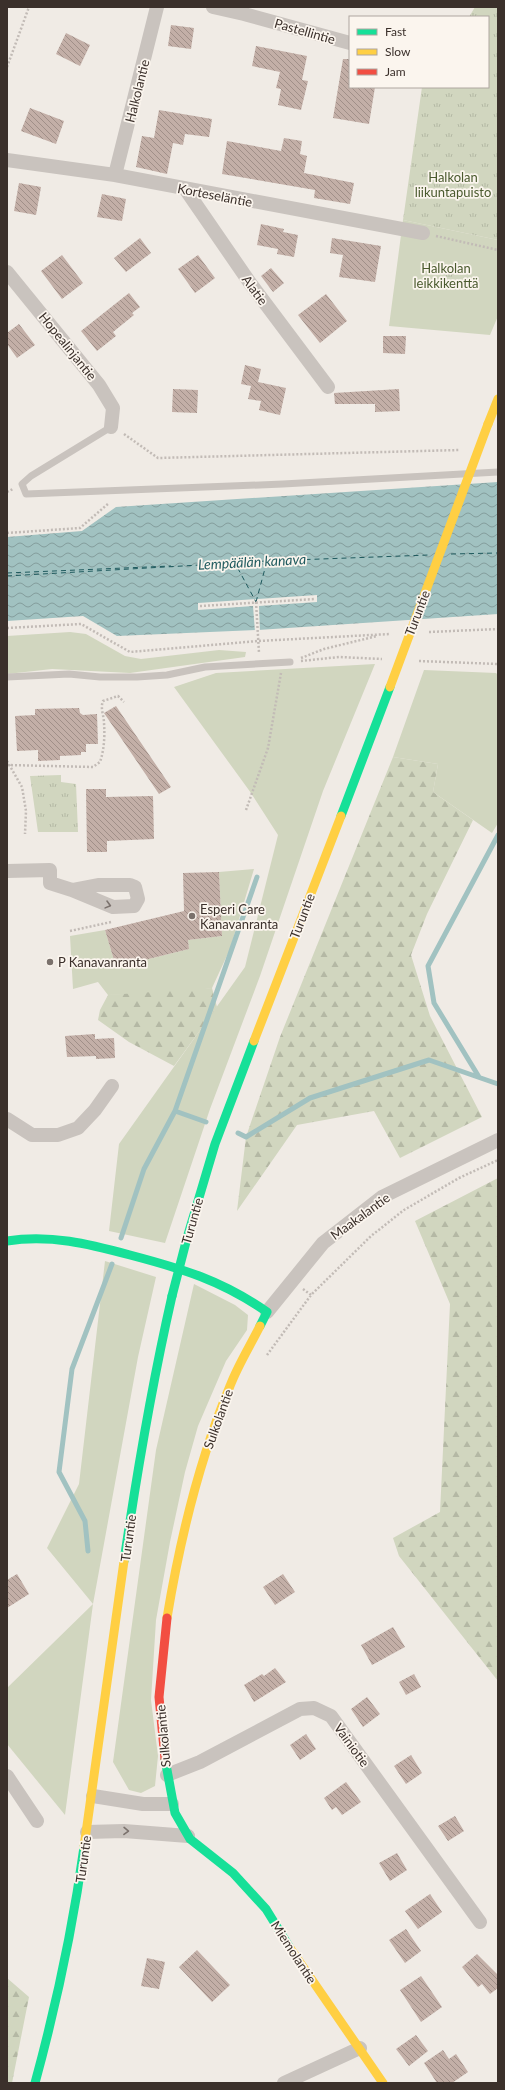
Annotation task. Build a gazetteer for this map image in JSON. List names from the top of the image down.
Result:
{
  "streets": {
    "main road": ["Turuntie", "Sulkolantie", "Miemolantie"],
    "street": [
      "Pastellintie",
      "Halkolantie",
      "Korteseläntie",
      "Alatie",
      "Hopealinjantie",
      "Maakalantie",
      "Vainiotie"
    ]
  },
  "crossings": [
    ["Halkolantie", "Korteseläntie"],
    ["Korteseläntie", "Alatie"],
    ["Maakalantie", "Sulkolantie"],
    ["Sulkolantie", "Vainiotie"],
    ["Sulkolantie", "Miemolantie"]
  ],
  "water": ["Lempäälän kanava"],
  "parks": ["Halkolan liikuntapuisto", "Halkolan leikkikenttä"],
  "places": ["Esperi Care Kanavanranta", "P Kanavanranta"],
  "legend": ["Fast", "Slow", "Jam"]
}
